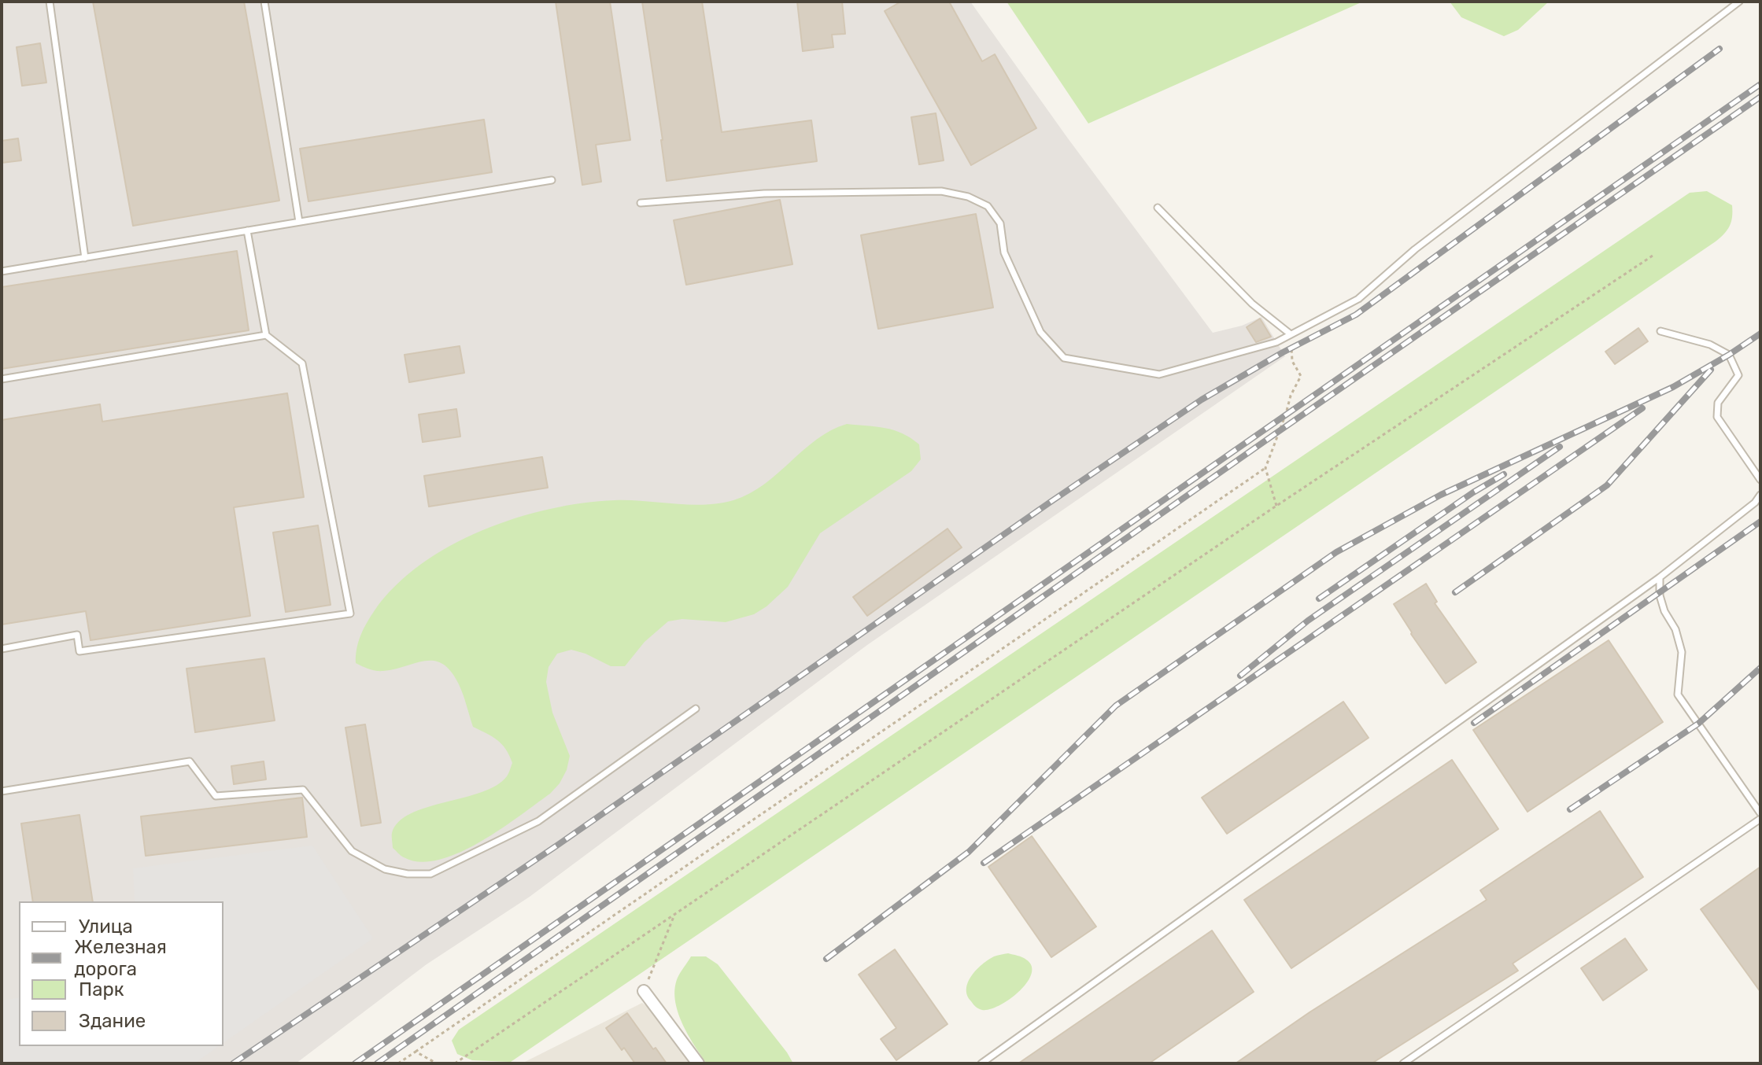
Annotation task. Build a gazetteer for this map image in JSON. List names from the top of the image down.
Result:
{
  "legend": [
    "Улица",
    "Железная дорога",
    "Парк",
    "Здание"
  ]
}
